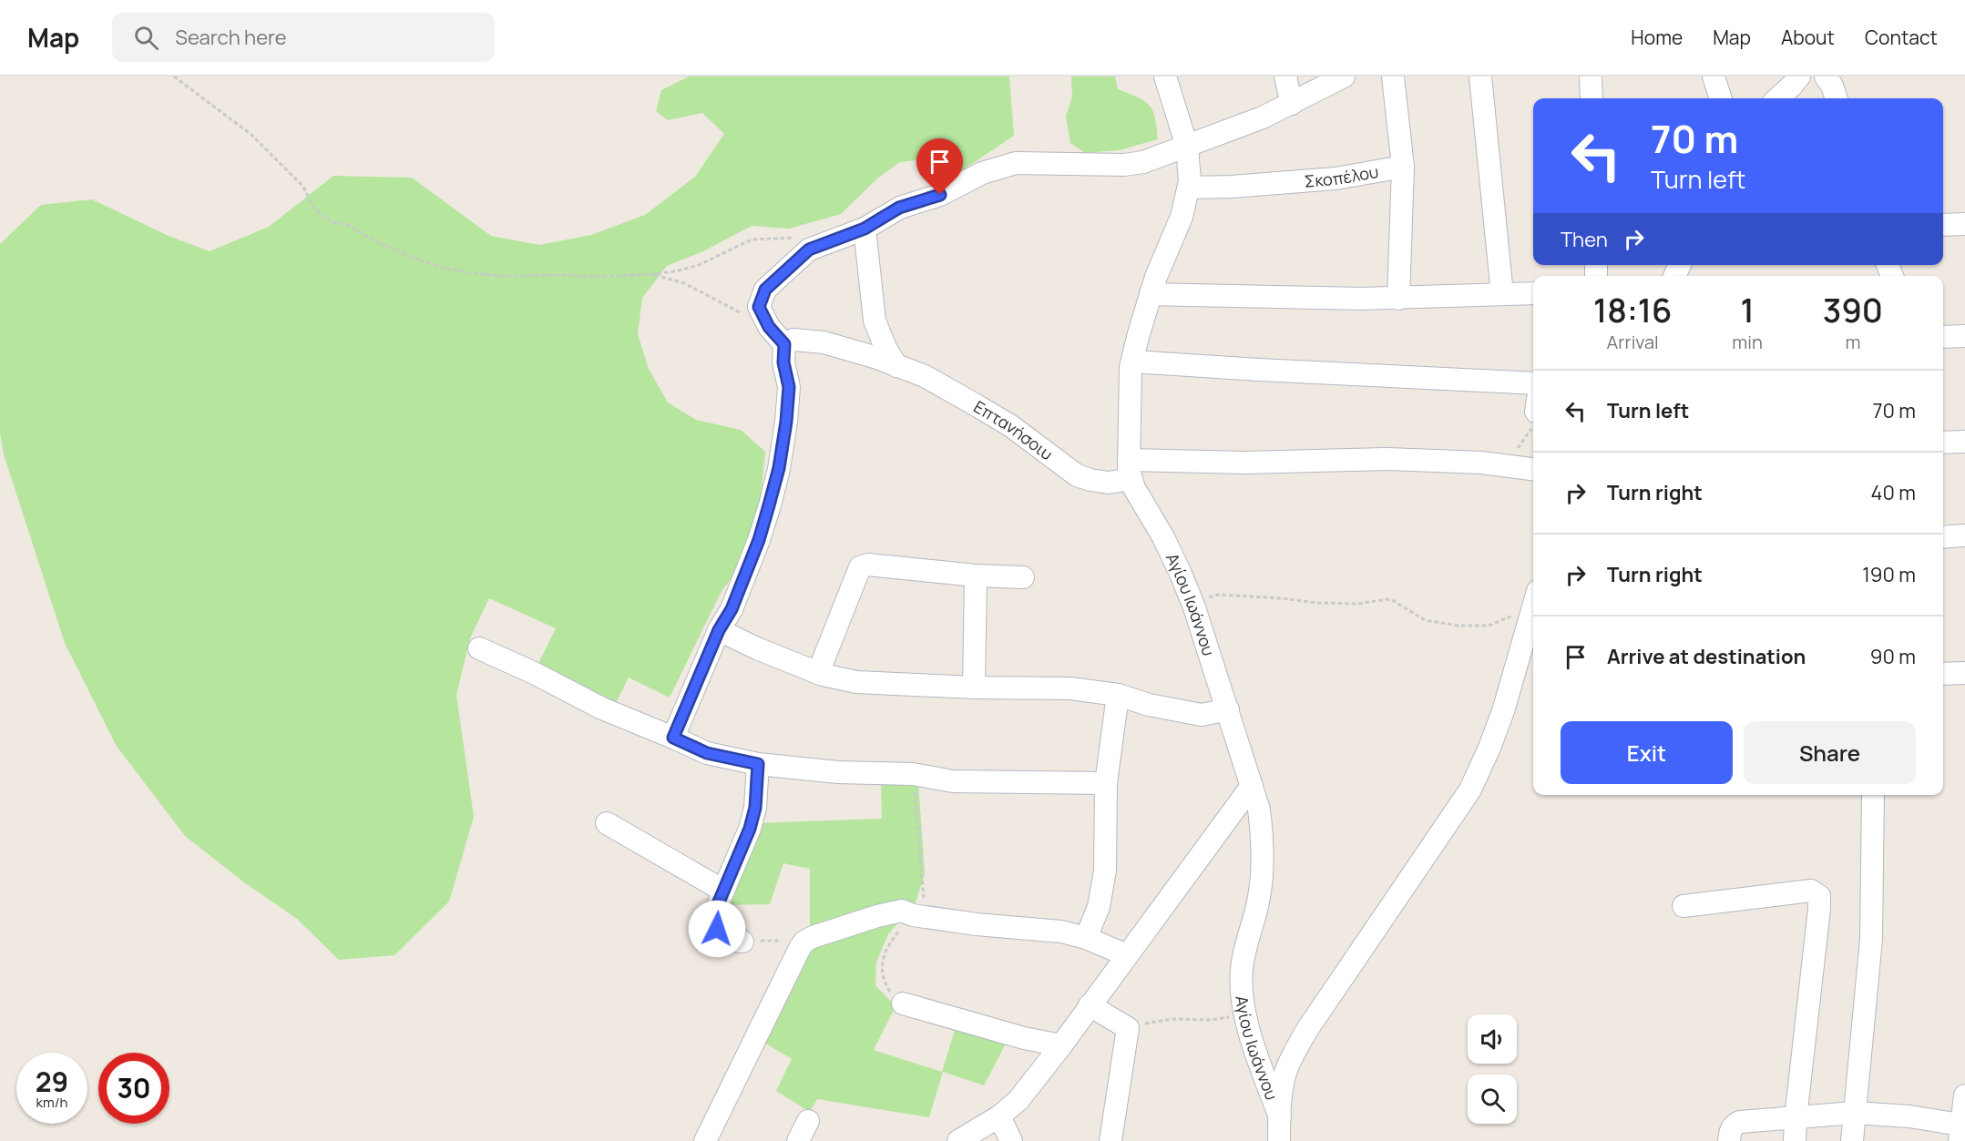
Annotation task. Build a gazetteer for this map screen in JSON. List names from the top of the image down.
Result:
{
  "streets": {
    "street": ["Σκοπέλου", "Επτανήσοιυ", "Αγίου Ιωάννου"]
  },
  "crossings": [
    ["Σκοπέλου", "Αγίου Ιωάννου"],
    ["Επτανήσοιυ", "Αγίου Ιωάννου"]
  ],
  "page": {
    "header": "Map",
    "search": "Search here",
    "nav": [
      "Home",
      "Map",
      "About",
      "Contact"
    ],
    "turn": ["70 m", "Turn left"],
    "then": "Then",
    "eta": [
      "18:16",
      "Arrival",
      "1",
      "min",
      "390",
      "m"
    ],
    "list": [
      {
        "name": "Turn left",
        "value": "70 m"
      },
      {
        "name": "Turn right",
        "value": "40 m"
      },
      {
        "name": "Turn right",
        "value": "190 m"
      },
      {
        "name": "Arrive at destination",
        "value": "90 m"
      }
    ],
    "buttons": ["Exit", "Share"],
    "speed": "29 km/h",
    "limit": "30"
  }
}
